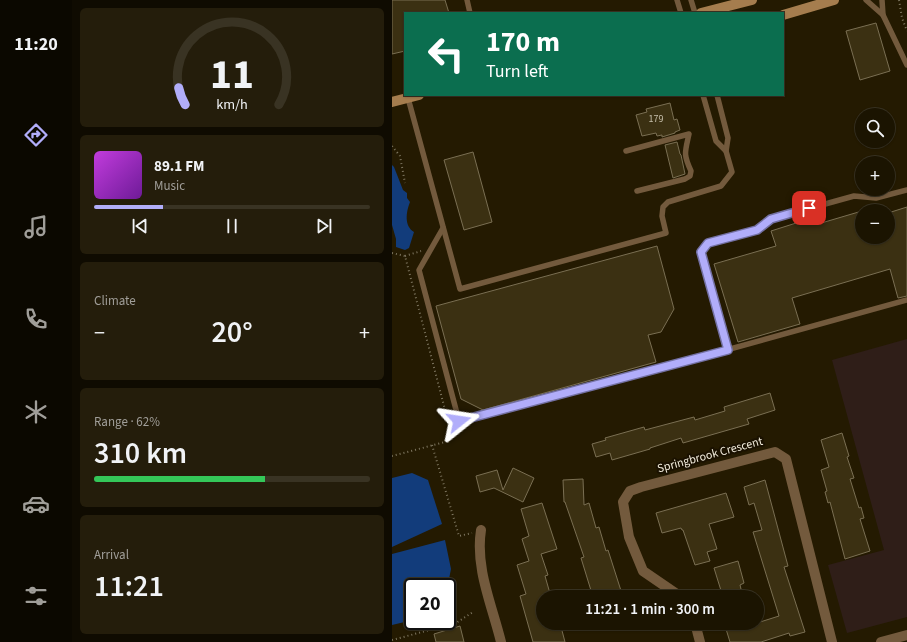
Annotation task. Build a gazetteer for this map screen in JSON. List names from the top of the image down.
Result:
{
  "streets": {
    "street": ["Springbrook Crescent"]
  },
  "house_numbers": ["179"],
  "page": {
    "tabs": "11:20",
    "turn": ["170 m", "Turn left"],
    "map_buttons": ["+", "−"],
    "song": ["89.1 FM", "Music"],
    "tile": [
      "Climate",
      ["Range · 62%", "310 km"],
      ["Arrival", "11:21"]
    ],
    "heat": ["−", "20°", "+"],
    "limit": "20",
    "trip": "11:21 · 1 min · 300 m",
    "gauge": ["11", "km/h"]
  }
}
